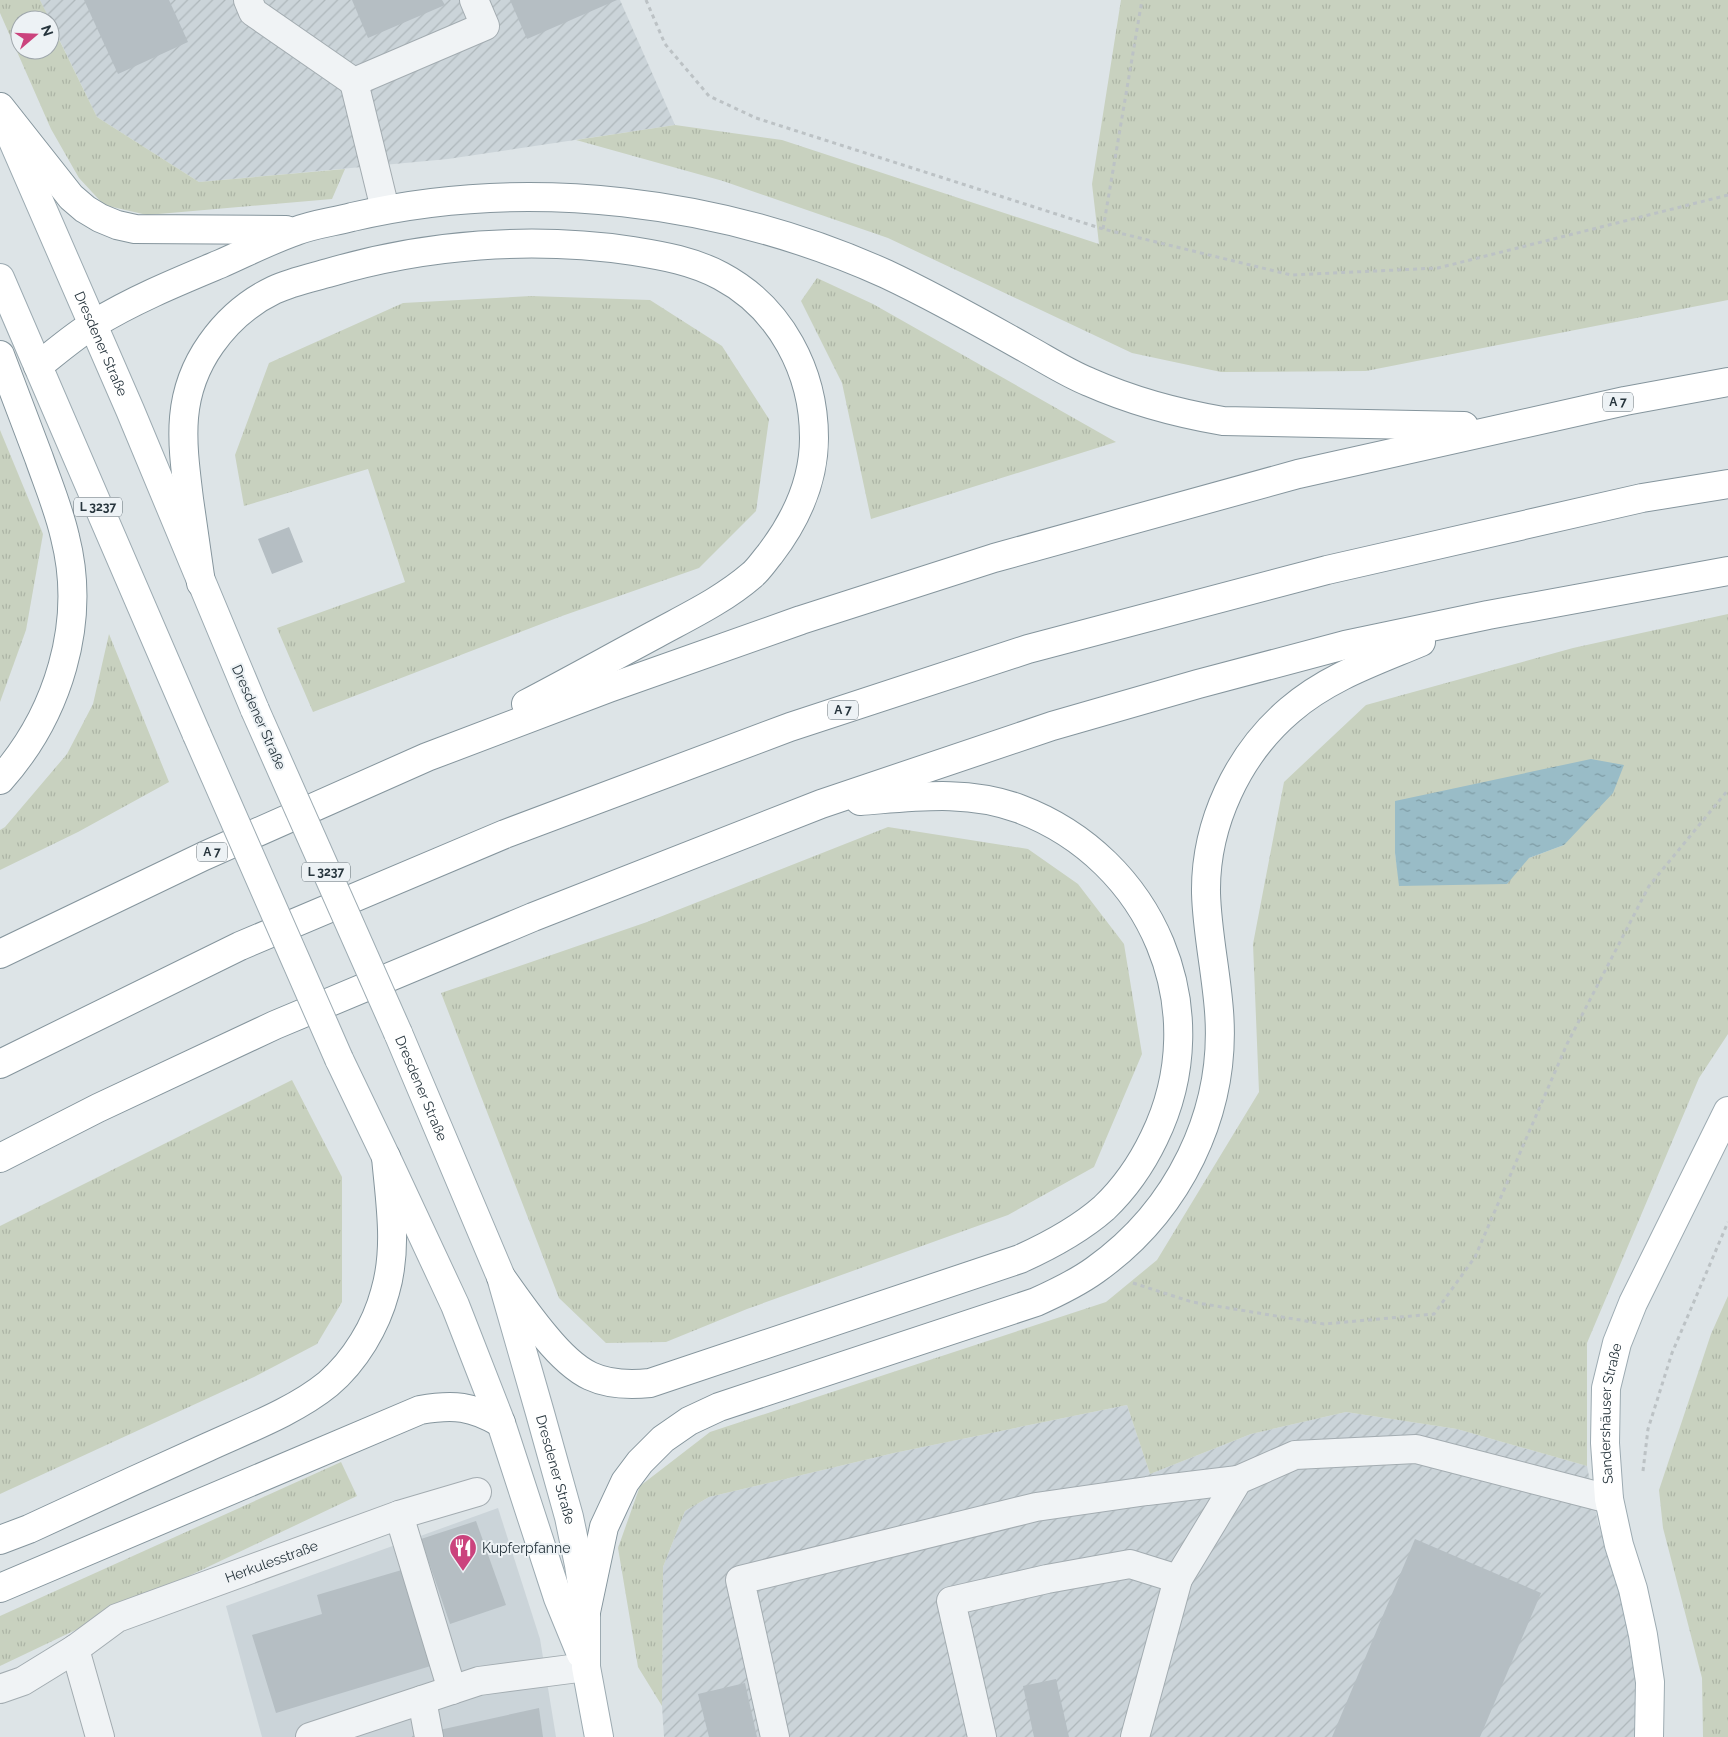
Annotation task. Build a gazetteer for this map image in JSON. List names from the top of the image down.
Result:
{
  "streets": {
    "main road": [
      "Dresdener Straße",
      "A 7",
      "L 3237",
      "Sandershäuser Straße"
    ],
    "street": ["Herkulesstraße"]
  },
  "crossings": [
    ["Dresdener Straße", "L 3237"]
  ],
  "places": {
    "restaurant": ["Kupferpfanne"]
  },
  "north": "right"
}
